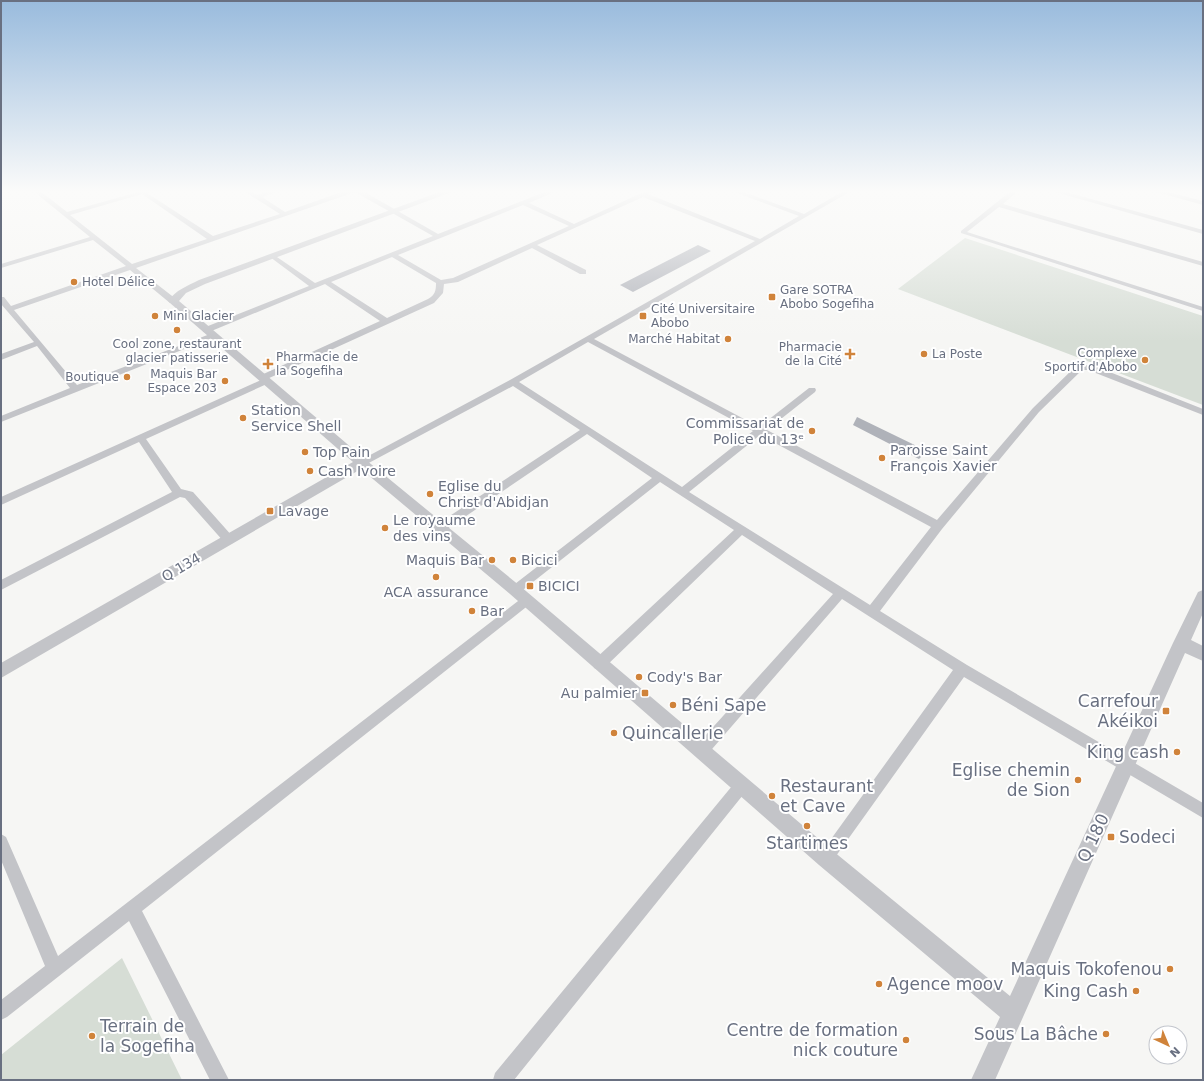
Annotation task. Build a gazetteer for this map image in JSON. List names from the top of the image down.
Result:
{
  "streets": {
    "street": ["Q 134", "Q 180"]
  },
  "places": {
    "other": [
      "Hotel Délice",
      "Mini Glacier",
      "Cool zone, restaurant glacier patisserie",
      "Marché Habitat",
      "La Poste",
      "Complexe Sportif d'Abobo",
      "Boutique",
      "Maquis Bar Espace 203",
      "Station Service Shell",
      "Commissariat de Police du 13ᵉ",
      "Top Pain",
      "Paroisse Saint François Xavier",
      "Cash Ivoire",
      "Eglise du Christ d'Abidjan",
      "Le royaume des vins",
      "Maquis Bar",
      "Bicici",
      "ACA assurance",
      "Bar",
      "Cody's Bar",
      "Béni Sape",
      "Quincallerie",
      "King cash",
      "Eglise chemin de Sion",
      "Restaurant et Cave",
      "Startimes",
      "Maquis Tokofenou",
      "Agence moov",
      "King Cash",
      "Sous La Bâche",
      "Terrain de la Sogefiha",
      "Centre de formation nick couture"
    ],
    "transit": [
      "Gare SOTRA Abobo Sogefiha",
      "Cité Universitaire Abobo",
      "Lavage",
      "BICICI",
      "Au palmier",
      "Carrefour Akéikoi",
      "Sodeci"
    ],
    "health": ["Pharmacie de la Cité", "Pharmacie de la Sogefiha"]
  },
  "north": "bottom right"
}
